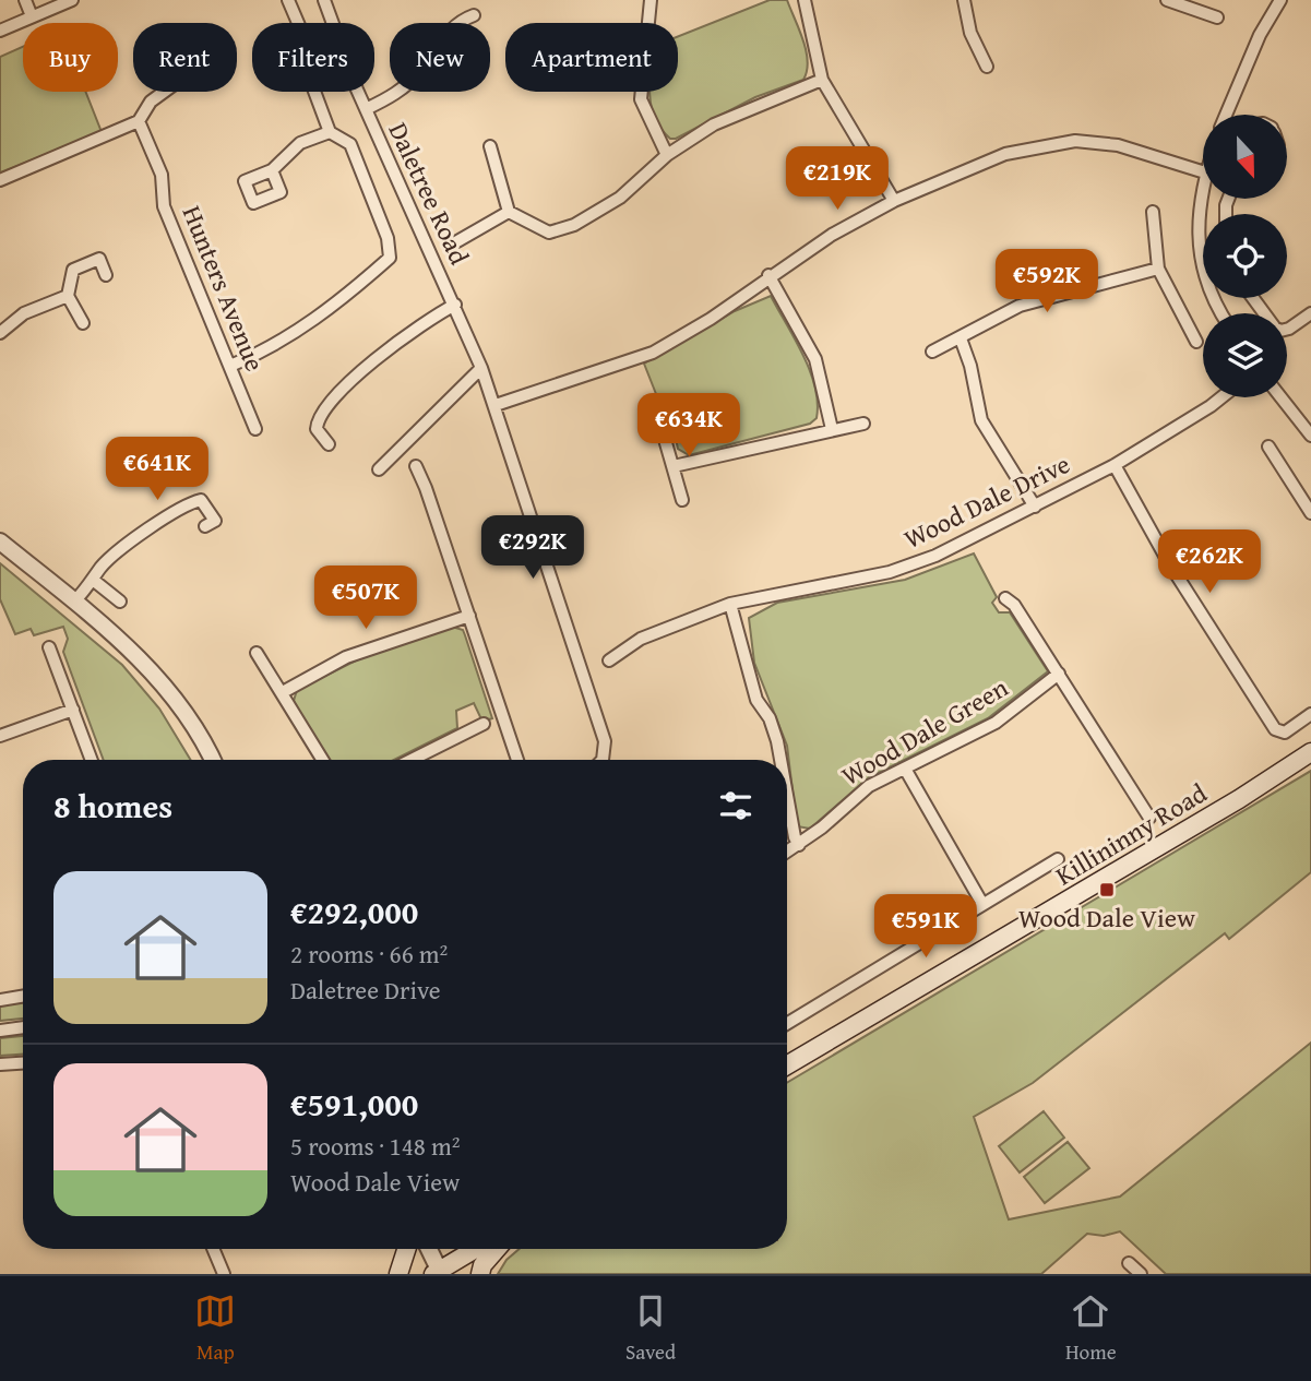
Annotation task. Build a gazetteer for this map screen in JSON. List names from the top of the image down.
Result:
{
  "streets": {
    "main road": ["Killininny Road"],
    "street": [
      "Daletree Road",
      "Hunters Avenue",
      "Wood Dale Drive",
      "Wood Dale Green"
    ]
  },
  "places": {
    "transit": ["Wood Dale View"]
  },
  "north": "bottom",
  "page": {
    "chip": [
      "Buy",
      "Rent",
      "Filters",
      "New",
      "Apartment"
    ],
    "price": [
      "€219K",
      "€592K",
      "€634K",
      "€641K",
      "€292K",
      "€262K",
      "€507K",
      "€591K"
    ],
    "heading": "8 homes",
    "list": [
      {
        "name": "€292,000",
        "note": "2 rooms · 66 m² · Daletree Drive"
      },
      {
        "name": "€591,000",
        "note": "5 rooms · 148 m² · Wood Dale View"
      }
    ],
    "tabs": ["Map", "Saved", "Home"]
  }
}
